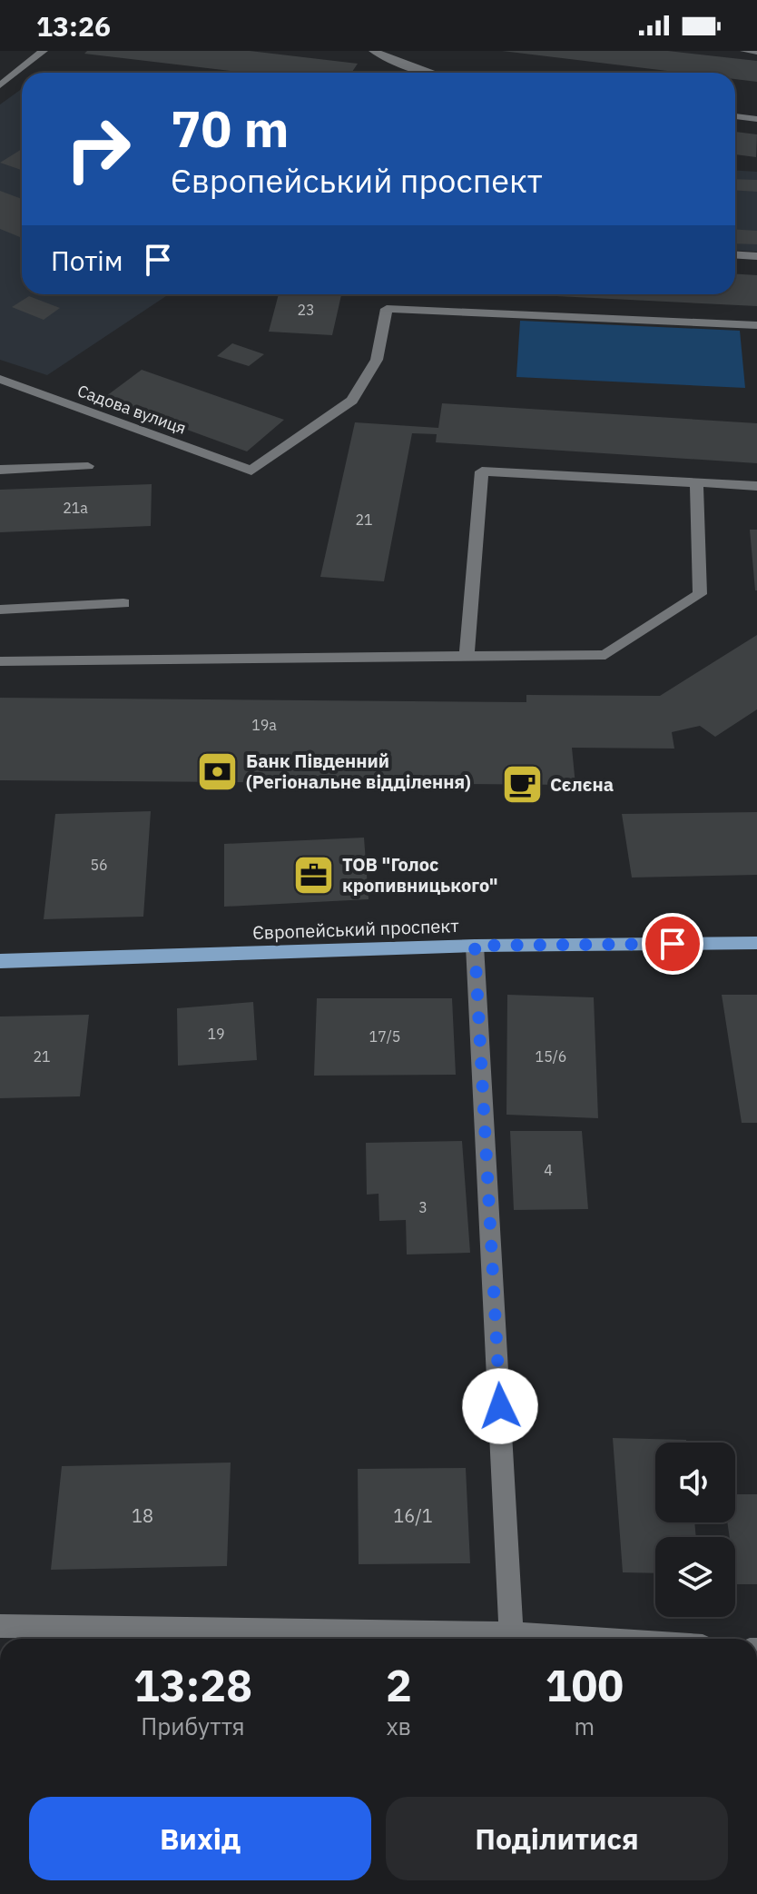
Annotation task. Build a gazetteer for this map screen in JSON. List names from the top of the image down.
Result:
{
  "streets": {
    "main road": ["Європейський проспект"],
    "street": ["Садова вулиця"]
  },
  "places": {
    "bank": ["Банк Південний (Регіональне відділення)"],
    "cafe": ["Сєлєна"],
    "office": ["ТОВ \"Голос кропивницького\""]
  },
  "house_numbers": [
    "23",
    "21а",
    "21",
    "19а",
    "56",
    "19",
    "17/5",
    "21",
    "15/6",
    "4",
    "3",
    "18",
    "16/1"
  ],
  "page": {
    "status": "13:26",
    "turn": ["70 m", "Європейський проспект"],
    "then": "Потім",
    "eta": [
      "13:28",
      "Прибуття",
      "2",
      "хв",
      "100",
      "m"
    ],
    "buttons": ["Вихід", "Поділитися"]
  }
}
